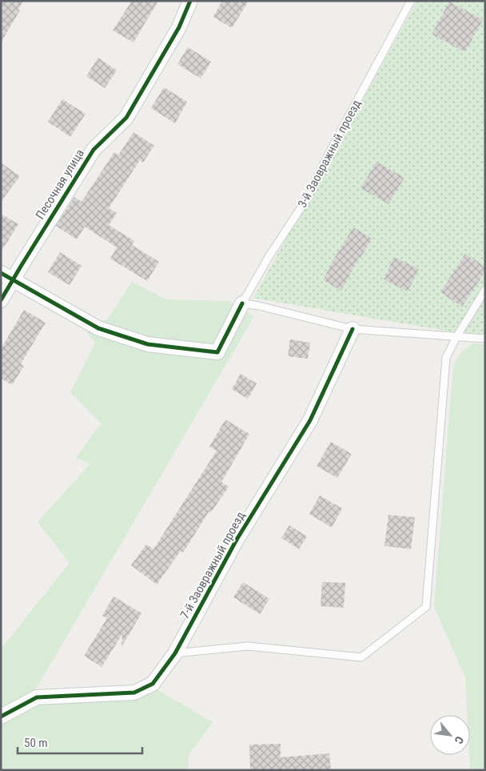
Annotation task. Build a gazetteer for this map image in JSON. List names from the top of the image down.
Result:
{
  "streets": {
    "street": ["Песочная улица", "7-й Заовражный проезд"],
    "lane": ["3-й Заовражный проезд"]
  },
  "scale_bar": "50 m",
  "north": "bottom right"
}
